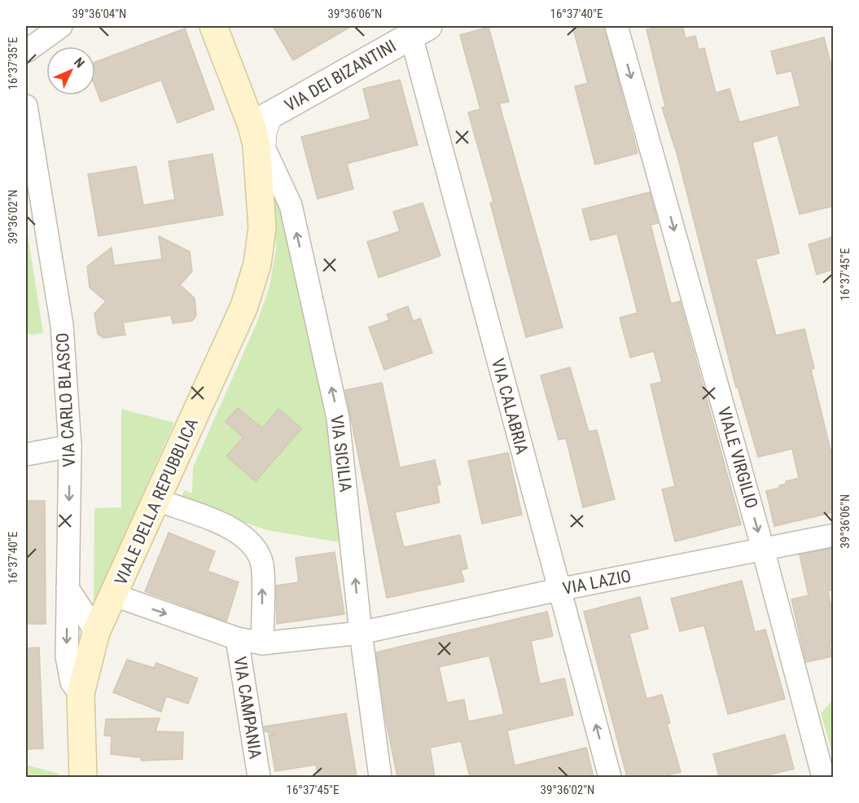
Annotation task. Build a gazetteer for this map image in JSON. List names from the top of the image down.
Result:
{
  "streets": {
    "main road": ["VIALE DELLA REPUBBLICA"],
    "street": [
      "VIA DEI BIZANTINI",
      "VIA CARLO BLASCO",
      "VIA CALABRIA",
      "VIA SICILIA",
      "VIALE VIRGILIO",
      "VIA LAZIO",
      "VIA CAMPANIA"
    ]
  },
  "crossings": [
    ["VIA DEI BIZANTINI", "VIA CALABRIA"],
    ["VIA DEI BIZANTINI", "VIA SICILIA"],
    ["VIA DEI BIZANTINI", "VIALE DELLA REPUBBLICA"],
    ["VIA CARLO BLASCO", "VIALE DELLA REPUBBLICA"],
    ["VIA CALABRIA", "VIA LAZIO"],
    ["VIA SICILIA", "VIALE DELLA REPUBBLICA"],
    ["VIA SICILIA", "VIA LAZIO"],
    ["VIALE VIRGILIO", "VIA LAZIO"],
    ["VIALE DELLA REPUBBLICA", "VIA LAZIO"],
    ["VIALE DELLA REPUBBLICA", "VIA CAMPANIA"],
    ["VIA LAZIO", "VIA CAMPANIA"]
  ],
  "one_way": [
    "VIA CARLO BLASCO",
    "VIA SICILIA",
    "VIALE VIRGILIO",
    "VIA CAMPANIA"
  ],
  "north": "top right",
  "coordinates": [
    "39°36'04\"N",
    "39°36'06\"N",
    "16°37'40\"E",
    "16°37'35\"E",
    "39°36'02\"N",
    "16°37'45\"E"
  ]
}
